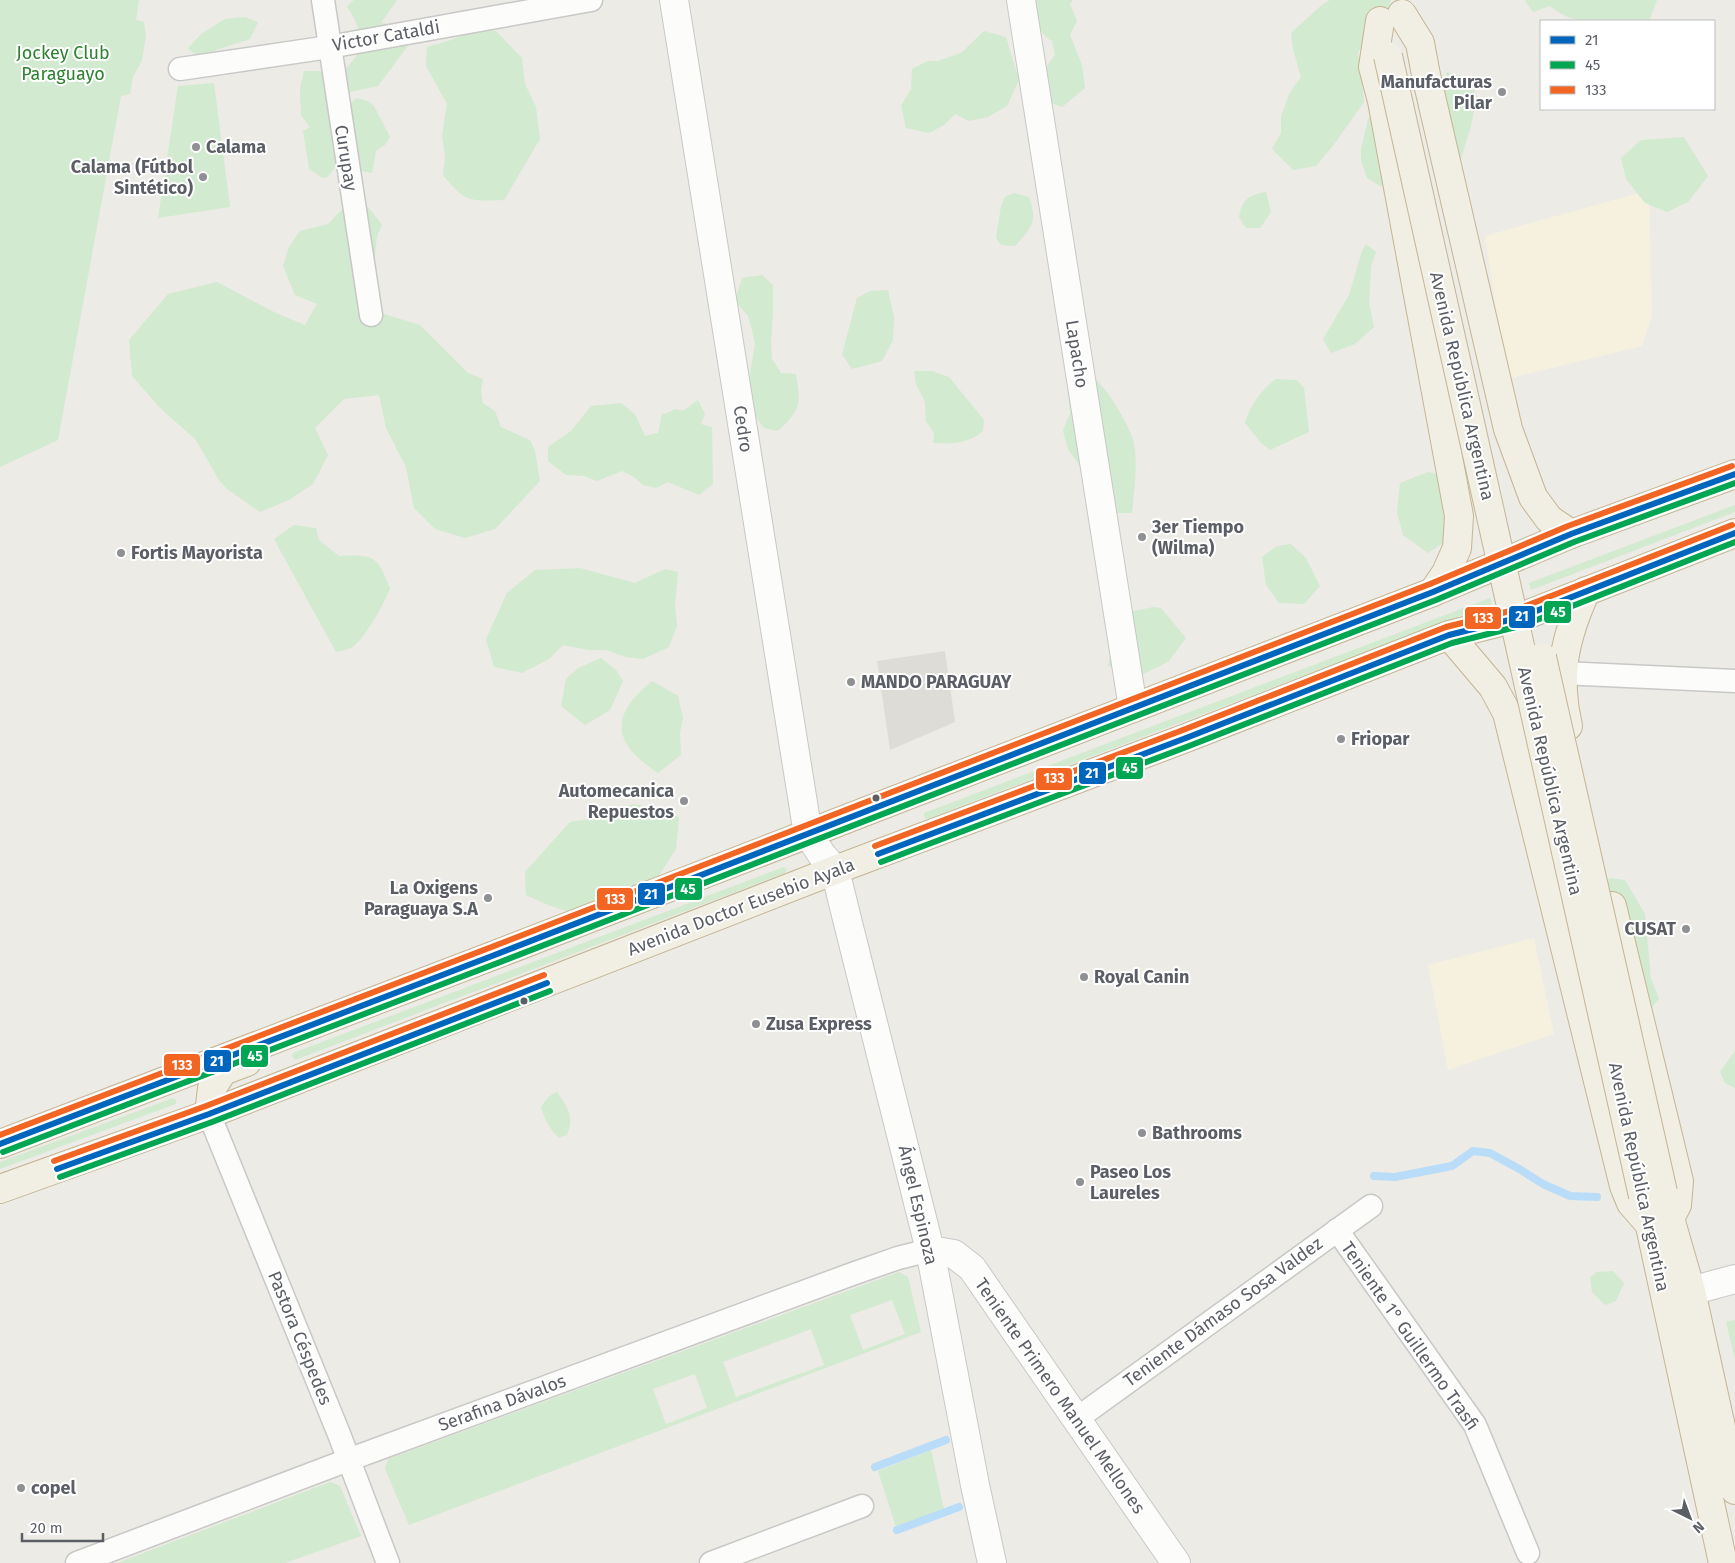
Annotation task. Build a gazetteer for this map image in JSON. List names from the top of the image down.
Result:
{
  "streets": {
    "highway": ["Avenida República Argentina", "Avenida Doctor Eusebio Ayala"],
    "street": [
      "Victor Cataldi",
      "Curupay",
      "Lapacho",
      "Cedro",
      "Ángel Espinoza",
      "Teniente Dámaso Sosa Valdez",
      "Teniente 1° Guillermo Trasfi",
      "Pastora Céspedes",
      "Teniente Primero Manuel Mellones",
      "Serafina Dávalos"
    ]
  },
  "crossings": [
    ["Victor Cataldi", "Curupay"],
    ["Lapacho", "Avenida Doctor Eusebio Ayala"],
    ["Cedro", "Avenida Doctor Eusebio Ayala"],
    ["Cedro", "Ángel Espinoza"],
    ["Avenida Doctor Eusebio Ayala", "Ángel Espinoza"],
    ["Avenida Doctor Eusebio Ayala", "Pastora Céspedes"],
    ["Ángel Espinoza", "Teniente Primero Manuel Mellones"],
    ["Ángel Espinoza", "Serafina Dávalos"],
    ["Teniente Dámaso Sosa Valdez", "Teniente 1° Guillermo Trasfi"],
    ["Teniente Dámaso Sosa Valdez", "Teniente Primero Manuel Mellones"],
    ["Pastora Céspedes", "Serafina Dávalos"],
    ["Teniente Primero Manuel Mellones", "Serafina Dávalos"]
  ],
  "parks": ["Jockey Club Paraguayo"],
  "places": [
    "Manufacturas Pilar",
    "Calama",
    "Calama (Fútbol Sintético)",
    "3er Tiempo (Wilma)",
    "Fortis Mayorista",
    "MANDO PARAGUAY",
    "Friopar",
    "Automecanica Repuestos",
    "La Oxigens Paraguaya S.A",
    "CUSAT",
    "Royal Canin",
    "Zusa Express",
    "Bathrooms",
    "Paseo Los Laureles",
    "copel"
  ],
  "lines": ["transit line 133", "transit line 21", "transit line 45"],
  "legend": ["21", "45", "133"],
  "scale_bar": "20 m",
  "north": "bottom right"
}
